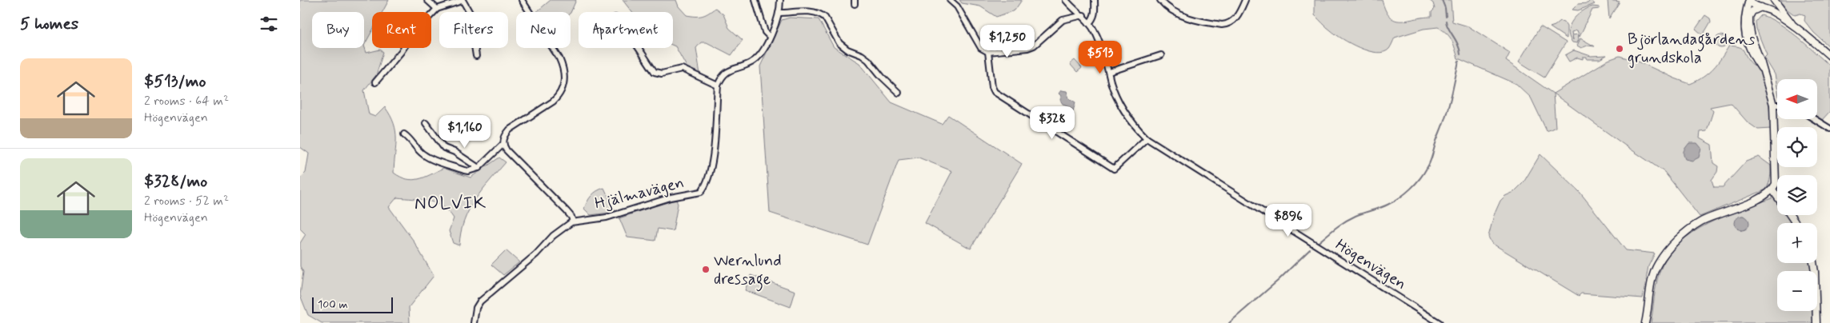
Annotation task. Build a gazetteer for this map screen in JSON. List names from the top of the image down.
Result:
{
  "streets": {
    "street": ["Hjälmavägen", "Högenvägen"]
  },
  "districts": ["NOLVIK"],
  "places": ["Björlandagårdens grundskola", "Wernlund dressage"],
  "scale_bar": "100 m",
  "north": "left",
  "page": {
    "heading": "5 homes",
    "chip": [
      "Buy",
      "Rent",
      "Filters",
      "New",
      "Apartment"
    ],
    "price": [
      "$1,250",
      "$513",
      "$328",
      "$1,160",
      "$896"
    ],
    "list": [
      {
        "name": "$513/mo",
        "note": "2 rooms · 64 m² · Högenvägen"
      },
      {
        "name": "$328/mo",
        "note": "2 rooms · 52 m² · Högenvägen"
      }
    ],
    "map_buttons": ["+", "−"],
    "scale": "100 m"
  }
}
